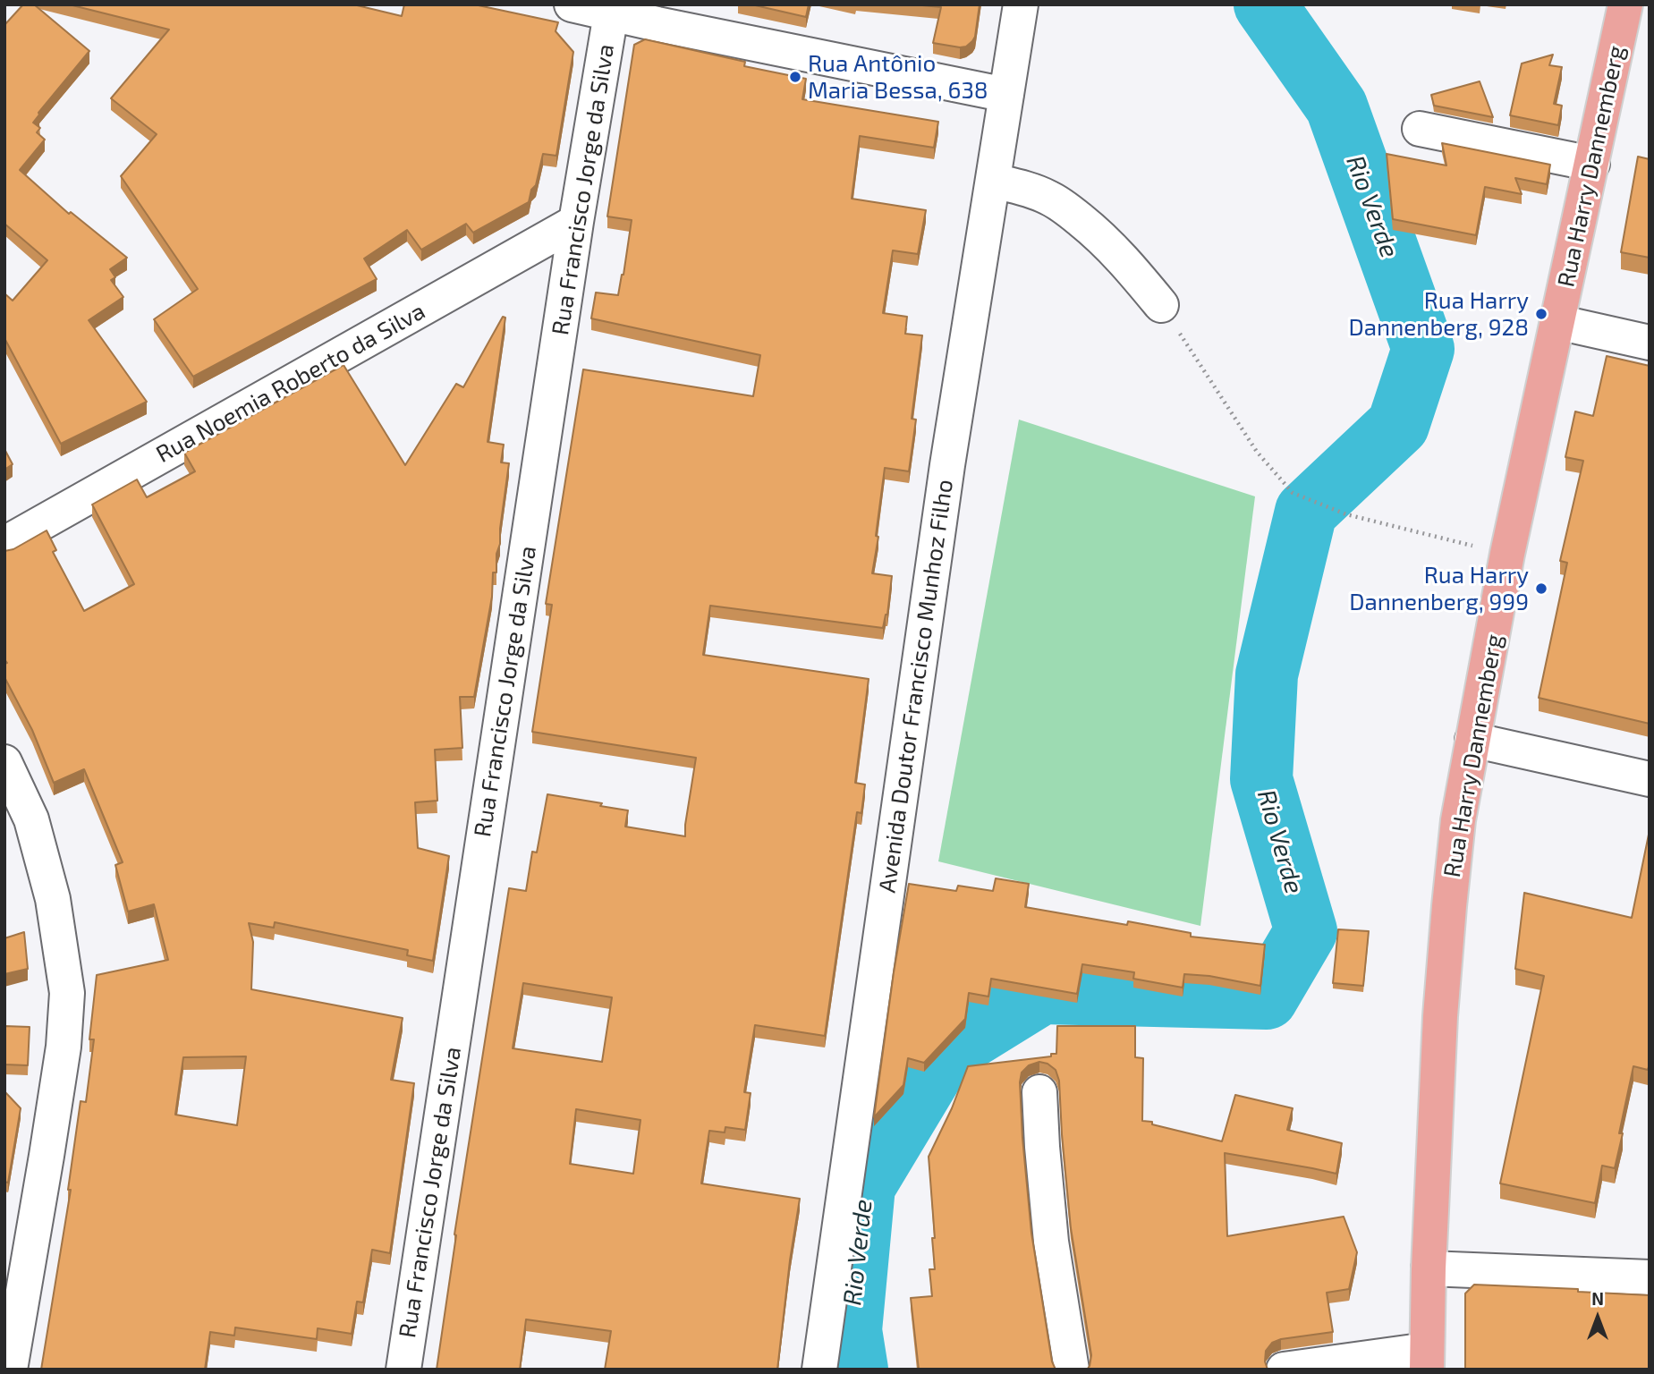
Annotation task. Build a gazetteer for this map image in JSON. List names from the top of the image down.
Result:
{
  "streets": {
    "main road": ["Rua Harry Dannemberg"],
    "street": ["Rua Francisco Jorge da Silva", "Rua Noemia Roberto da Silva", "Avenida Doutor Francisco Munhoz Filho"]
  },
  "crossings": [
    ["Rua Francisco Jorge da Silva", "Rua Noemia Roberto da Silva"]
  ],
  "water": ["Rio Verde"],
  "places": ["Rua Antônio Maria Bessa, 638", "Rua Harry Dannenberg, 928", "Rua Harry Dannenberg, 999"],
  "north": "top"
}
